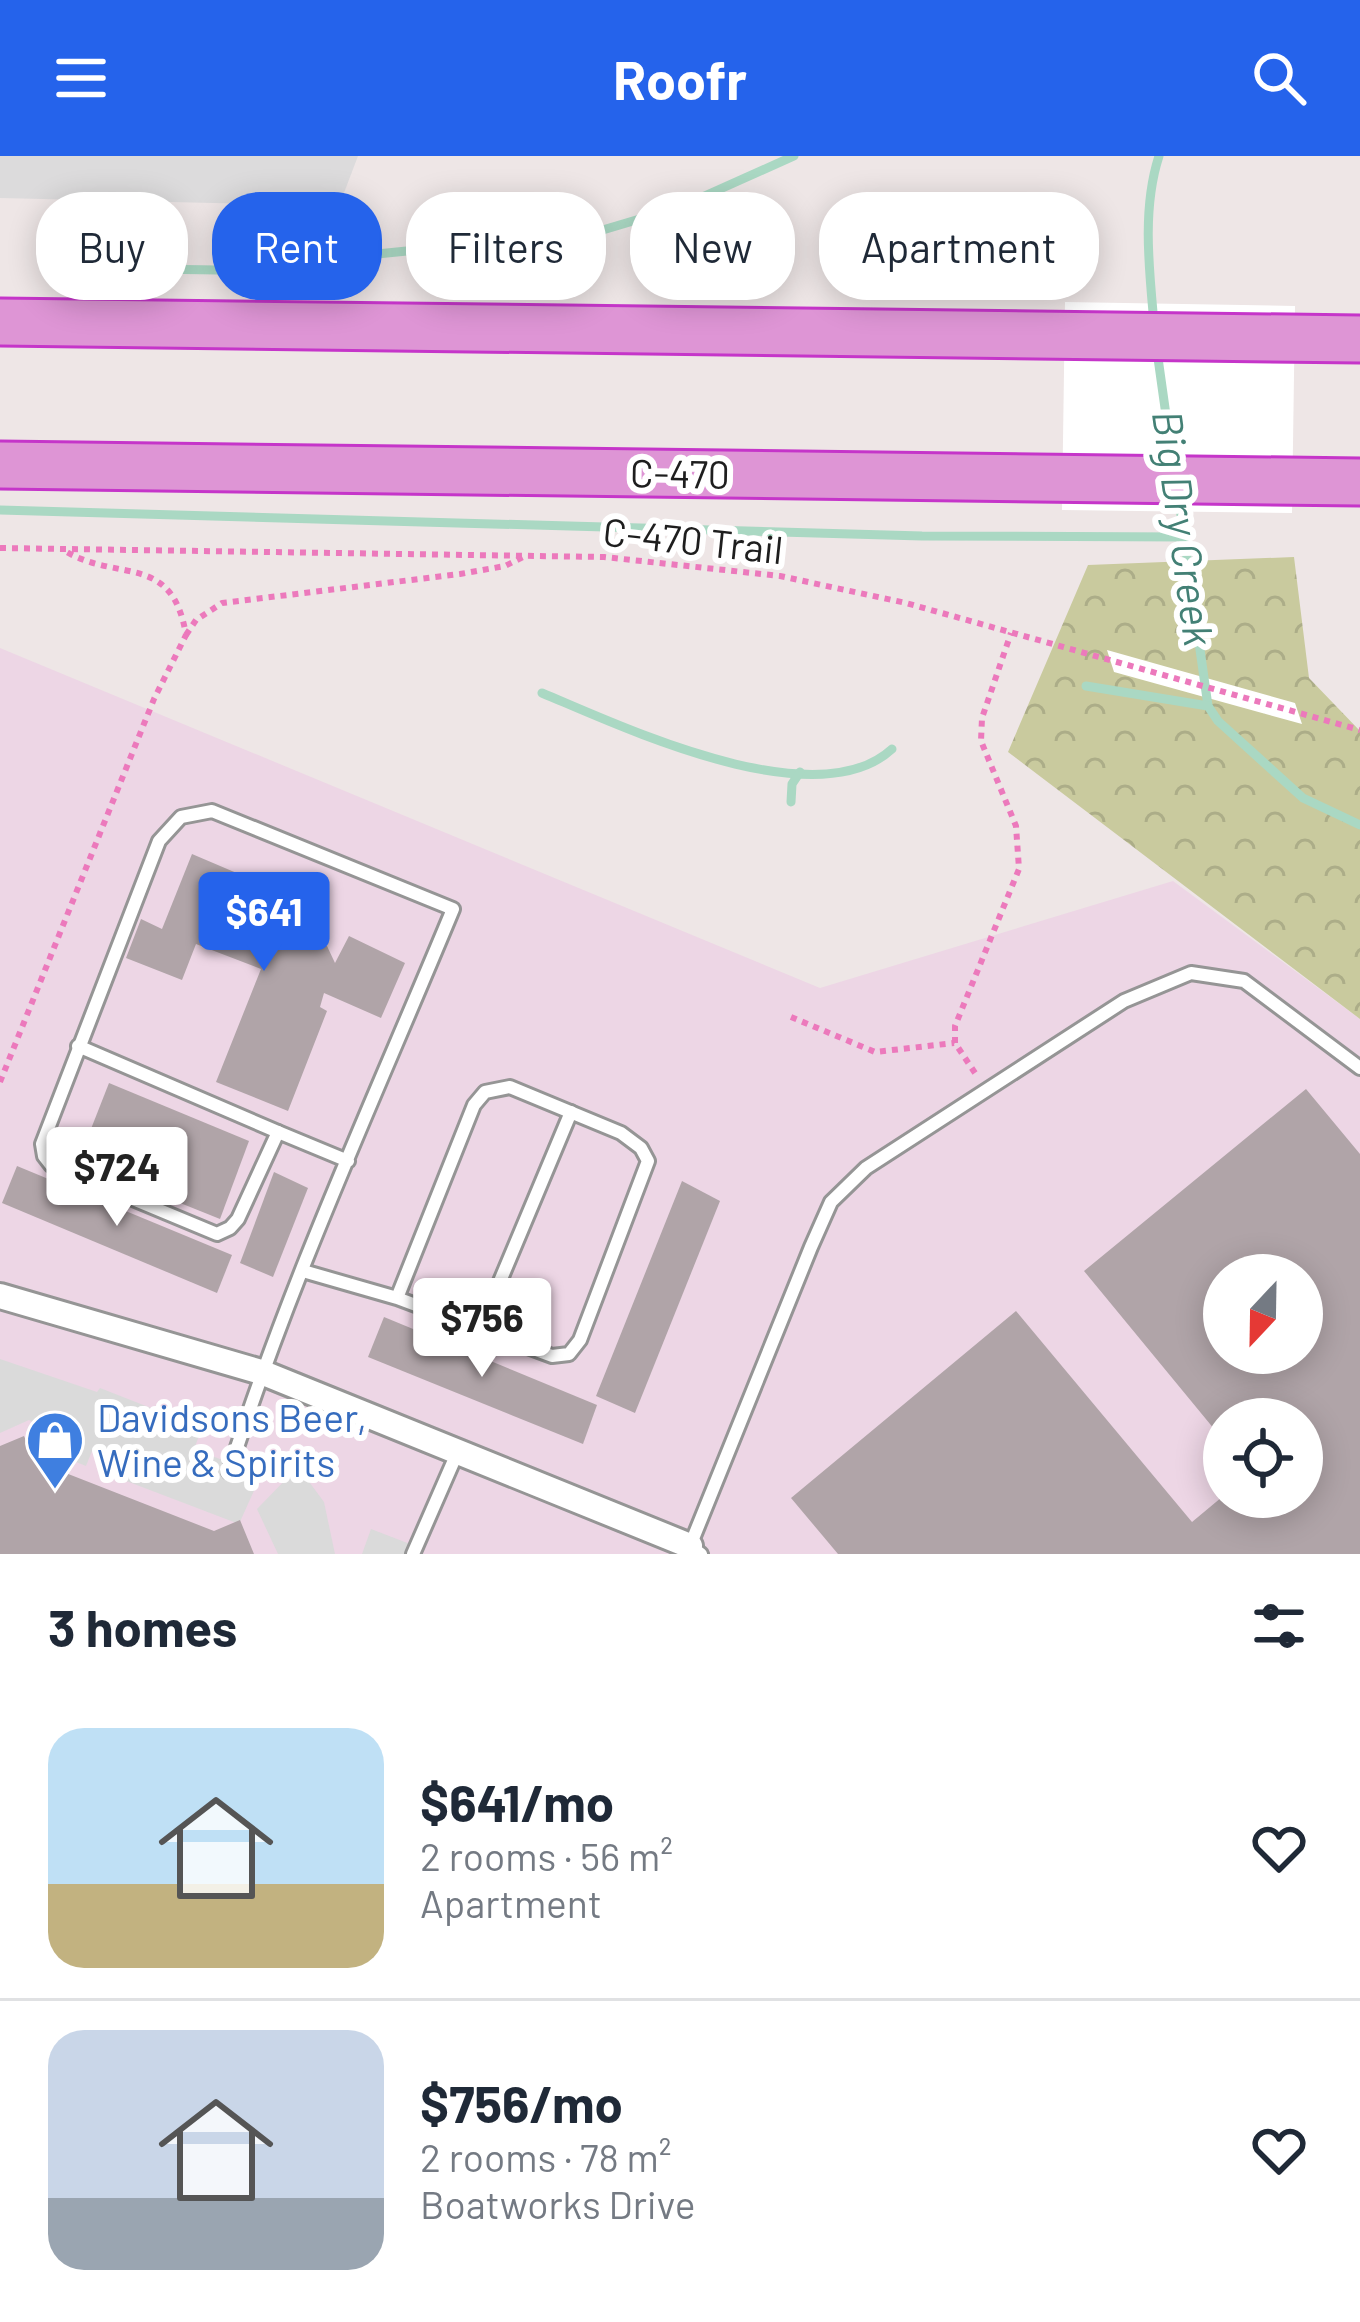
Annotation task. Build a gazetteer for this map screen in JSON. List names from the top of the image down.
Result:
{
  "streets": {
    "highway": ["C-470"],
    "path": ["C-470 Trail"]
  },
  "water": ["Big Dry Creek"],
  "places": {
    "shop": ["Davidsons Beer, Wine & Spirits"]
  },
  "north": "bottom",
  "page": {
    "header": "Roofr",
    "chip": [
      "Buy",
      "Rent",
      "Filters",
      "New",
      "Apartment"
    ],
    "price": ["$641", "$724", "$756"],
    "heading": "3 homes",
    "list": [
      {
        "name": "$641/mo",
        "note": "2 rooms · 56 m² · Apartment"
      },
      {
        "name": "$756/mo",
        "note": "2 rooms · 78 m² · Boatworks Drive"
      }
    ]
  }
}
